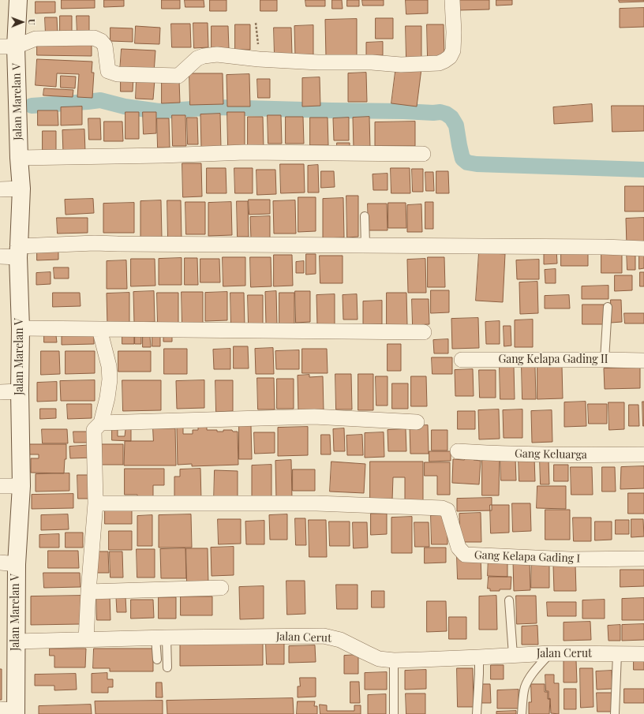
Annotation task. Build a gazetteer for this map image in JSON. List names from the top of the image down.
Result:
{
  "streets": {
    "street": [
      "Jalan Marelan V",
      "Gang Kelapa Gading II",
      "Gang Keluarga",
      "Gang Kelapa Gading I",
      "Jalan Cerut"
    ]
  },
  "crossings": [
    ["Jalan Marelan V", "Jalan Cerut"]
  ],
  "north": "right"
}
